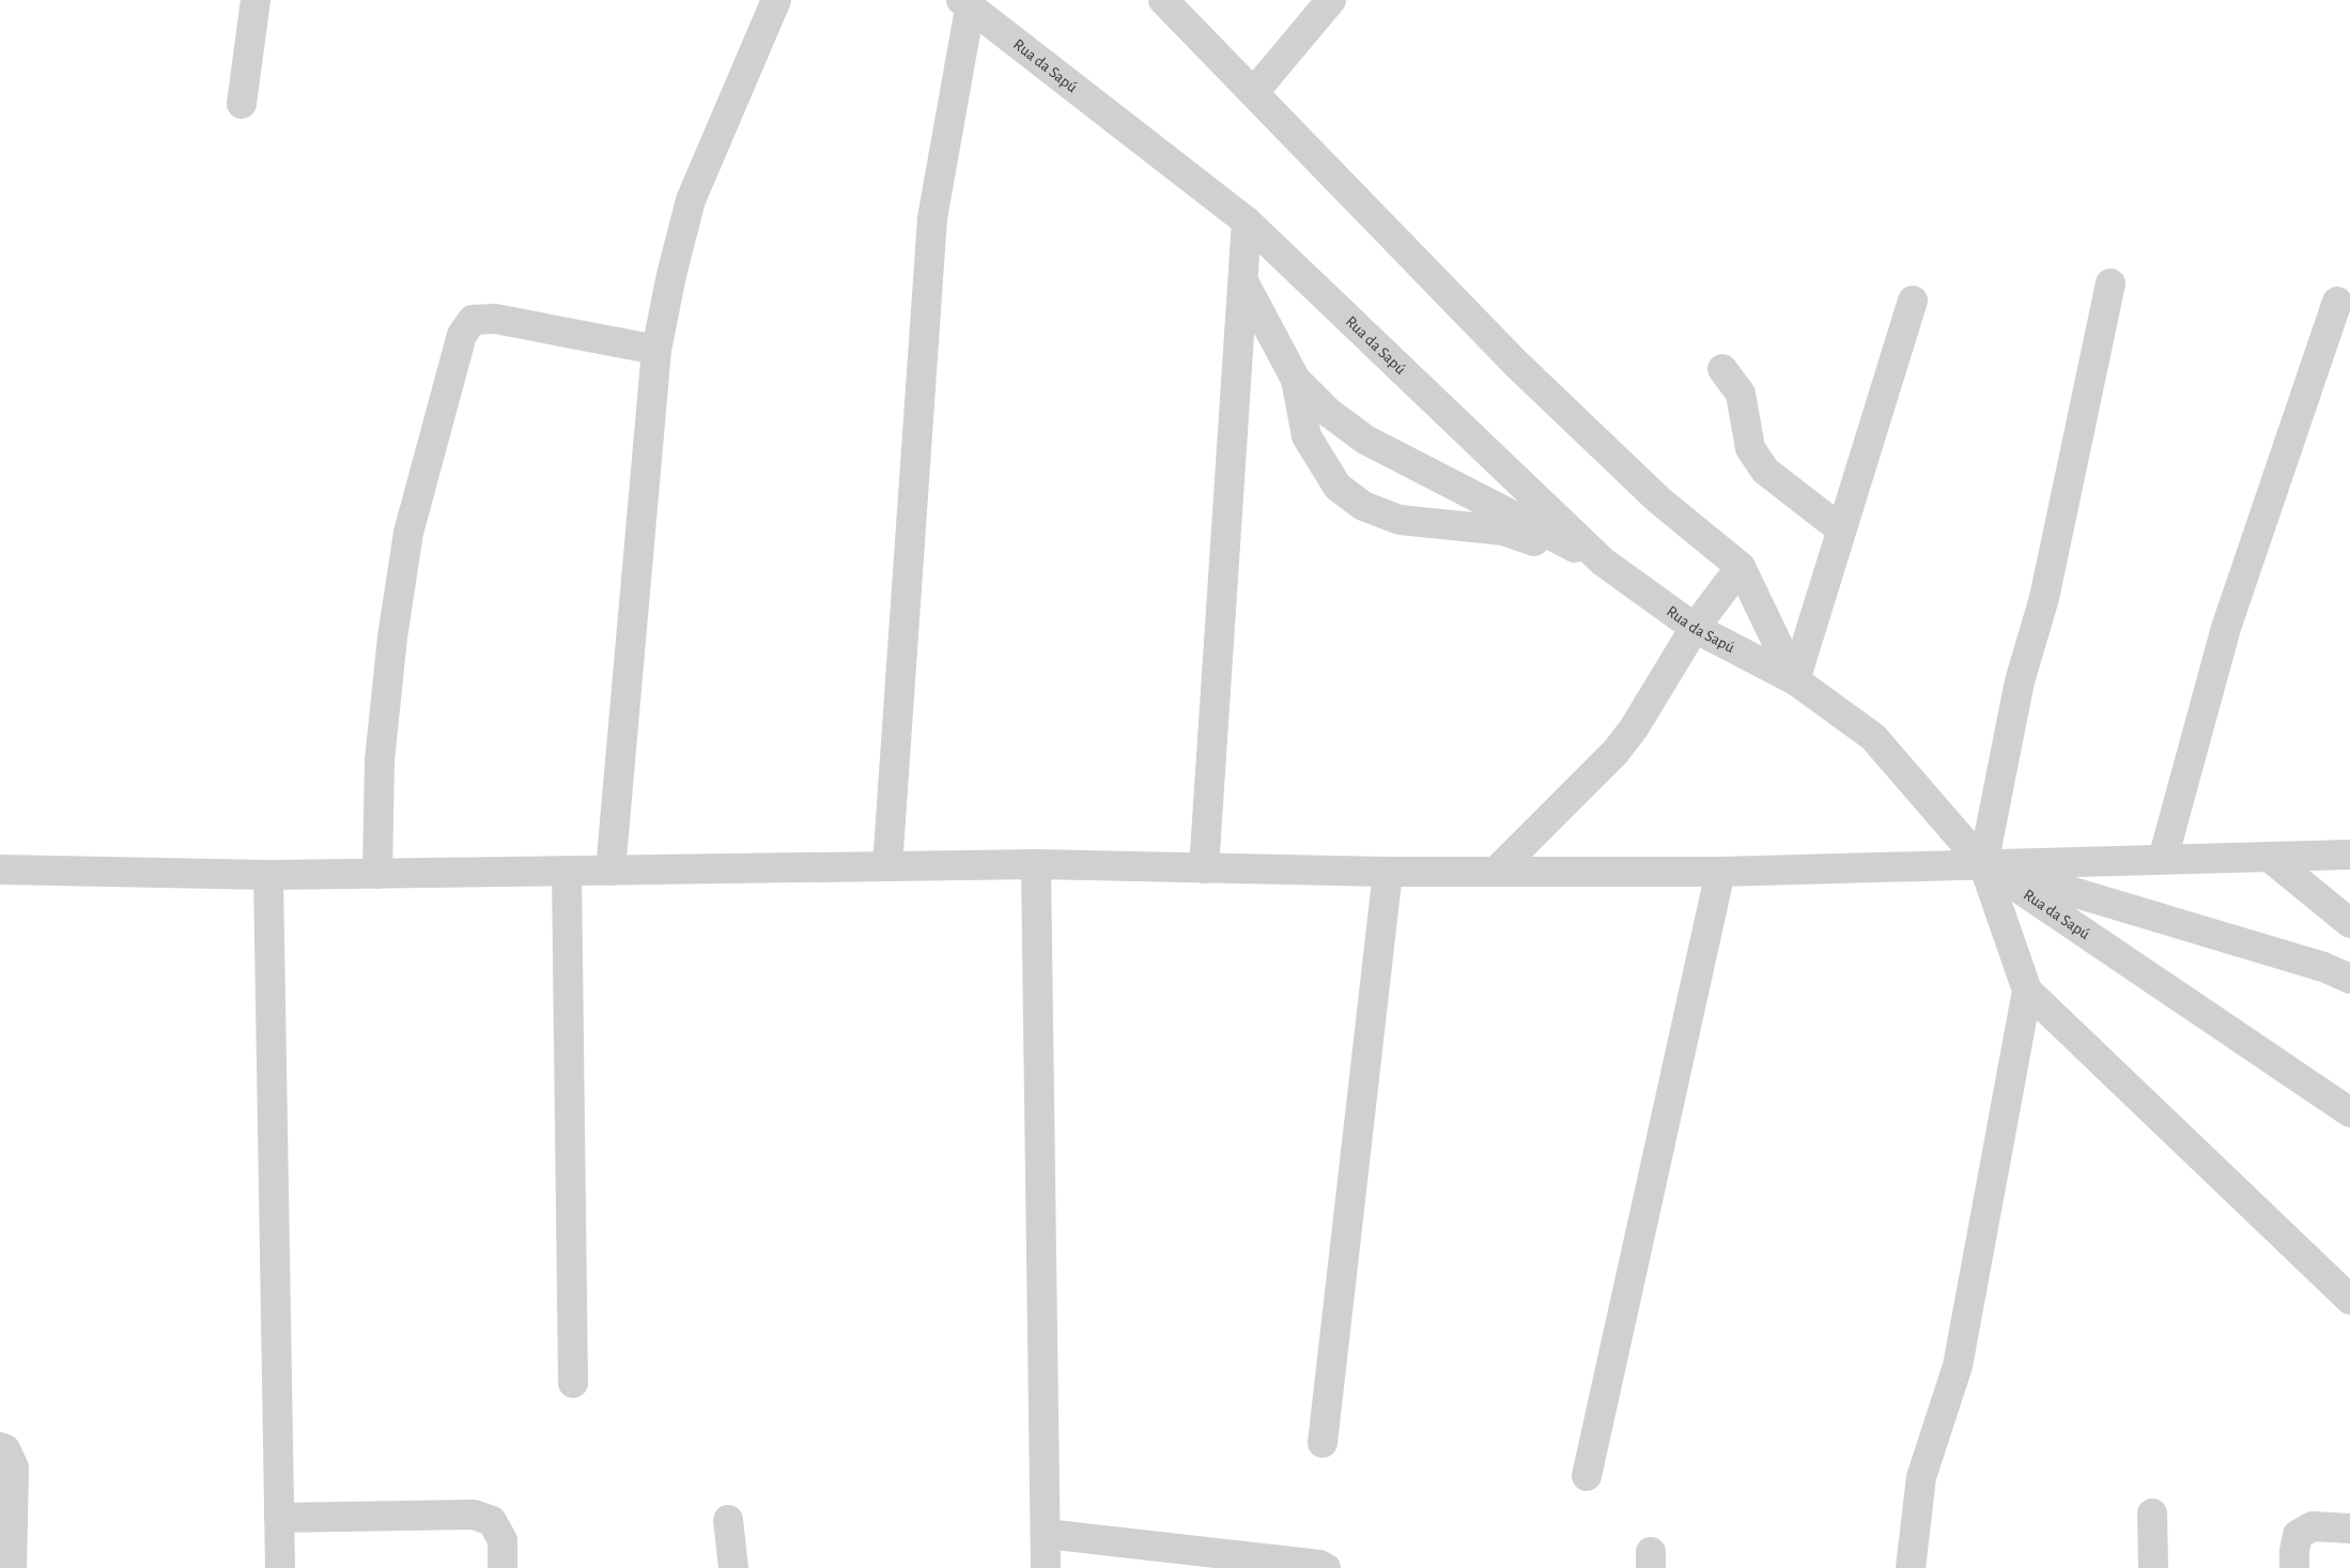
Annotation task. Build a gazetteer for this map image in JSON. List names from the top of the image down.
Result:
{
  "streets": {
    "street": ["Rua da Sapú"]
  }
}
